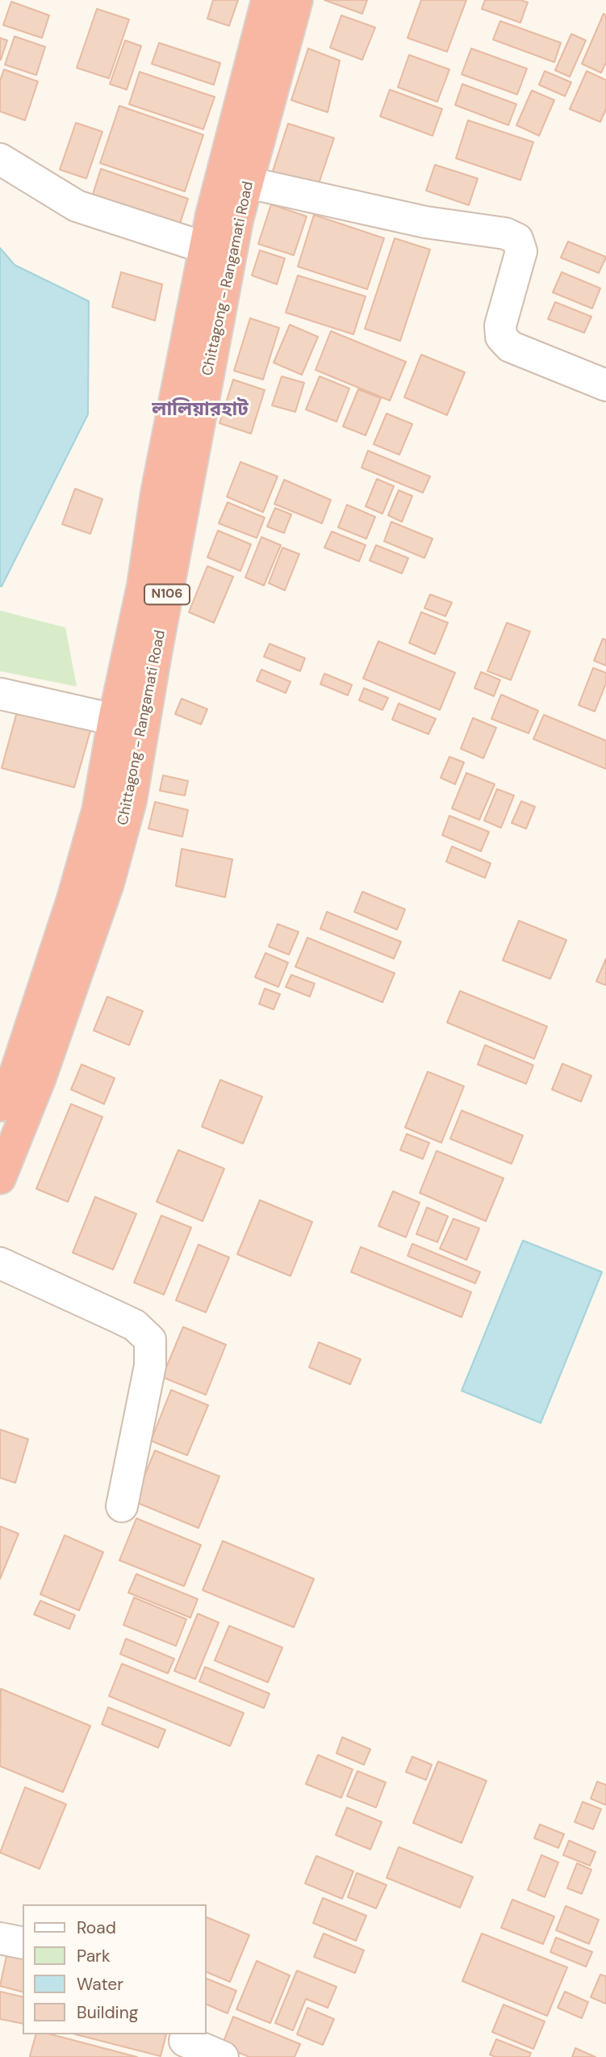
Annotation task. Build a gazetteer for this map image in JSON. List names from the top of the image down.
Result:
{
  "streets": {
    "highway": ["Chittagong - Rangamati Road", "N106"]
  },
  "districts": ["লালিয়ারহাট"],
  "legend": [
    "Road",
    "Park",
    "Water",
    "Building"
  ]
}
